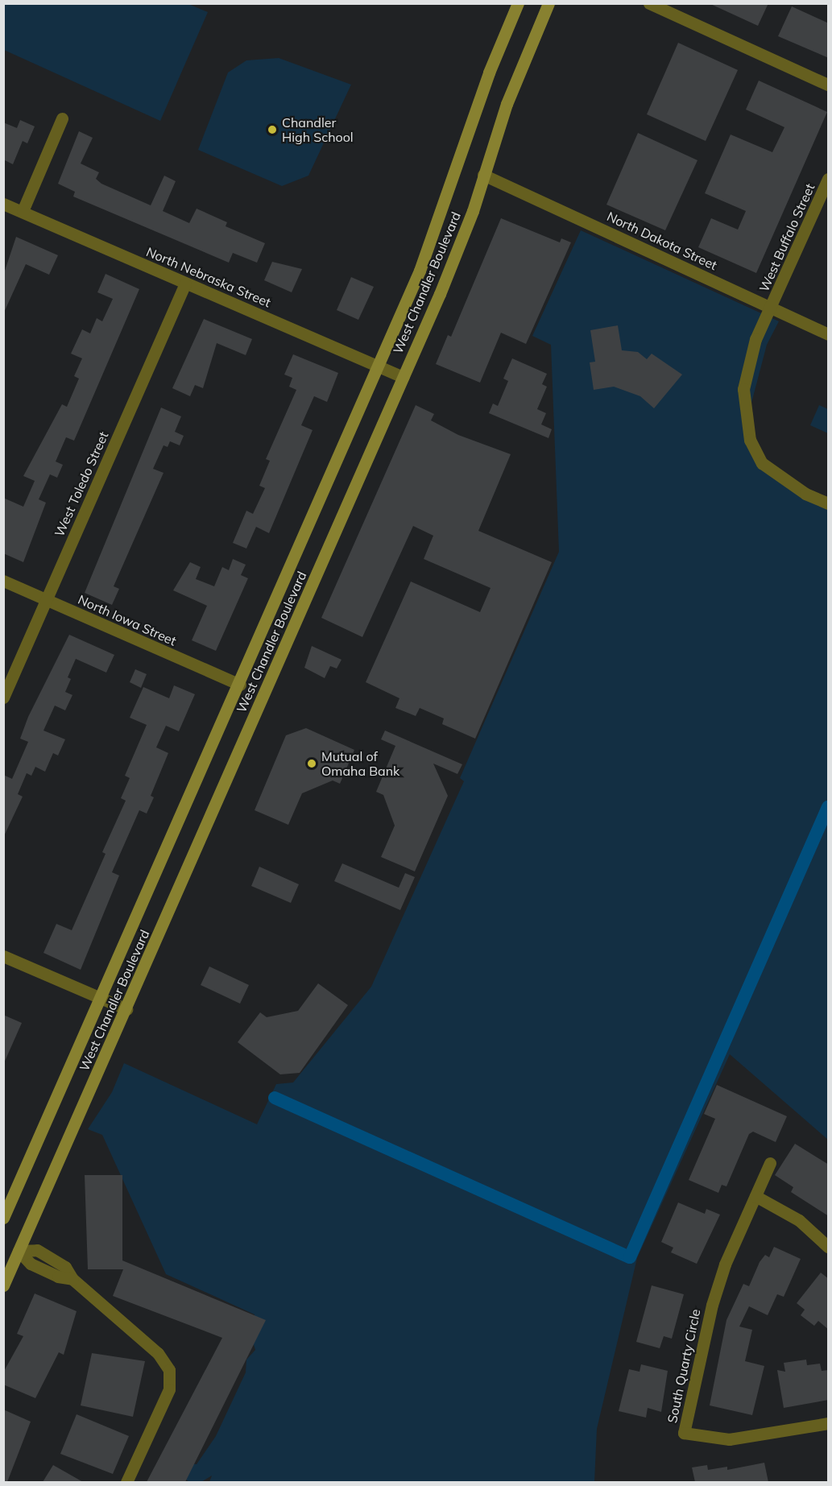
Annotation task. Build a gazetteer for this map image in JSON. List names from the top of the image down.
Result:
{
  "streets": {
    "main road": ["West Chandler Boulevard"],
    "street": [
      "West Buffalo Street",
      "North Dakota Street",
      "North Nebraska Street",
      "West Toledo Street",
      "North Iowa Street",
      "South Quarty Circle"
    ]
  },
  "crossings": [
    ["West Buffalo Street", "North Dakota Street"],
    ["North Dakota Street", "West Chandler Boulevard"],
    ["North Nebraska Street", "West Chandler Boulevard"],
    ["North Nebraska Street", "West Toledo Street"],
    ["West Chandler Boulevard", "North Iowa Street"],
    ["West Toledo Street", "North Iowa Street"]
  ],
  "places": ["Chandler High School", "Mutual of Omaha Bank"]
}
